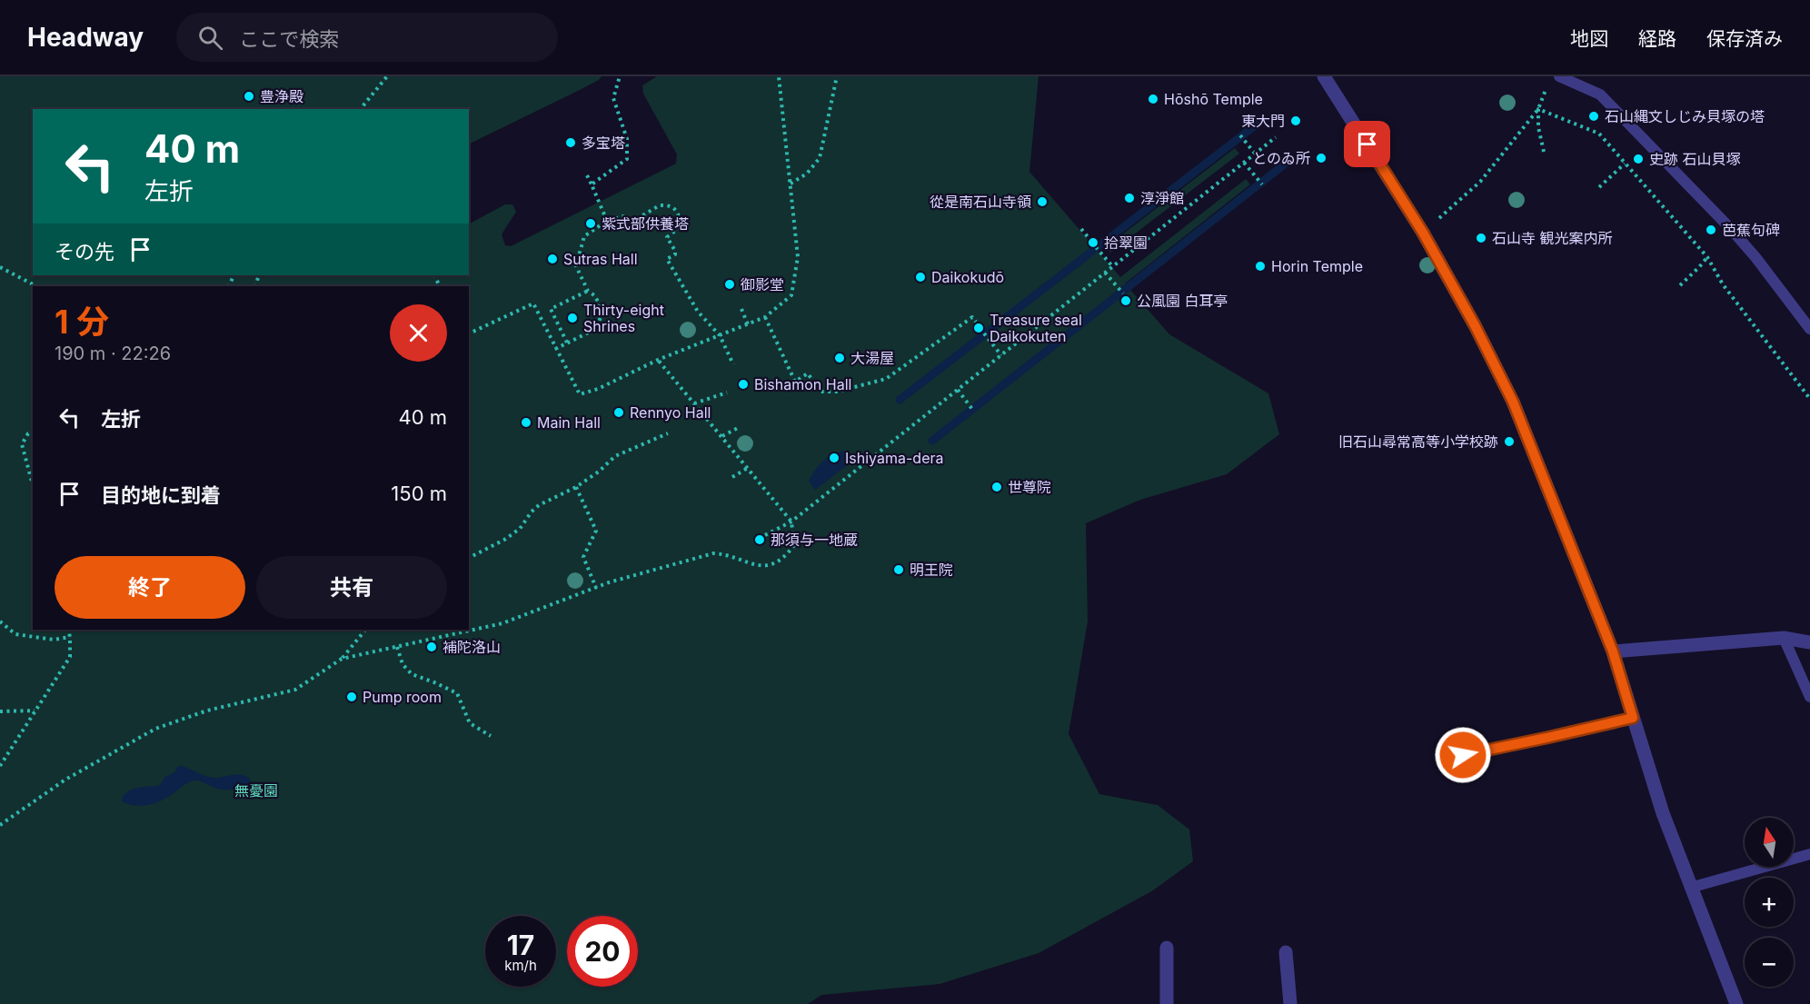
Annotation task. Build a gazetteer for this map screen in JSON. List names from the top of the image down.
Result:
{
  "parks": ["無憂園"],
  "places": [
    "豊浄殿",
    "Hōshō Temple",
    "石山縄文しじみ貝塚の塔",
    "東大門",
    "多宝塔",
    "とのゐ所",
    "史跡 石山貝塚",
    "淳淨館",
    "從是南石山寺領",
    "紫式部供養塔",
    "芭蕉句碑",
    "石山寺 観光案内所",
    "拾翠園",
    "Sutras Hall",
    "Horin Temple",
    "Daikokudō",
    "御影堂",
    "公風園 白耳亭",
    "Thirty-eight Shrines",
    "Treasure seal Daikokuten",
    "大湯屋",
    "Bishamon Hall",
    "Rennyo Hall",
    "Main Hall",
    "旧石山尋常高等小学校跡",
    "Ishiyama-dera",
    "世尊院",
    "那須与一地蔵",
    "明王院",
    "補陀洛山",
    "Pump room"
  ],
  "north": "top",
  "page": {
    "header": "Headway",
    "search": "ここで検索",
    "nav": ["地図", "経路", "保存済み"],
    "turn": ["40 m", "左折"],
    "then": "その先",
    "heading": ["1 分", "190 m · 22:26"],
    "list": [
      {
        "name": "左折",
        "value": "40 m"
      },
      {
        "name": "目的地に到着",
        "value": "150 m"
      }
    ],
    "buttons": ["終了", "共有"],
    "map_buttons": ["+", "−"],
    "speed": "17 km/h",
    "limit": "20"
  }
}
